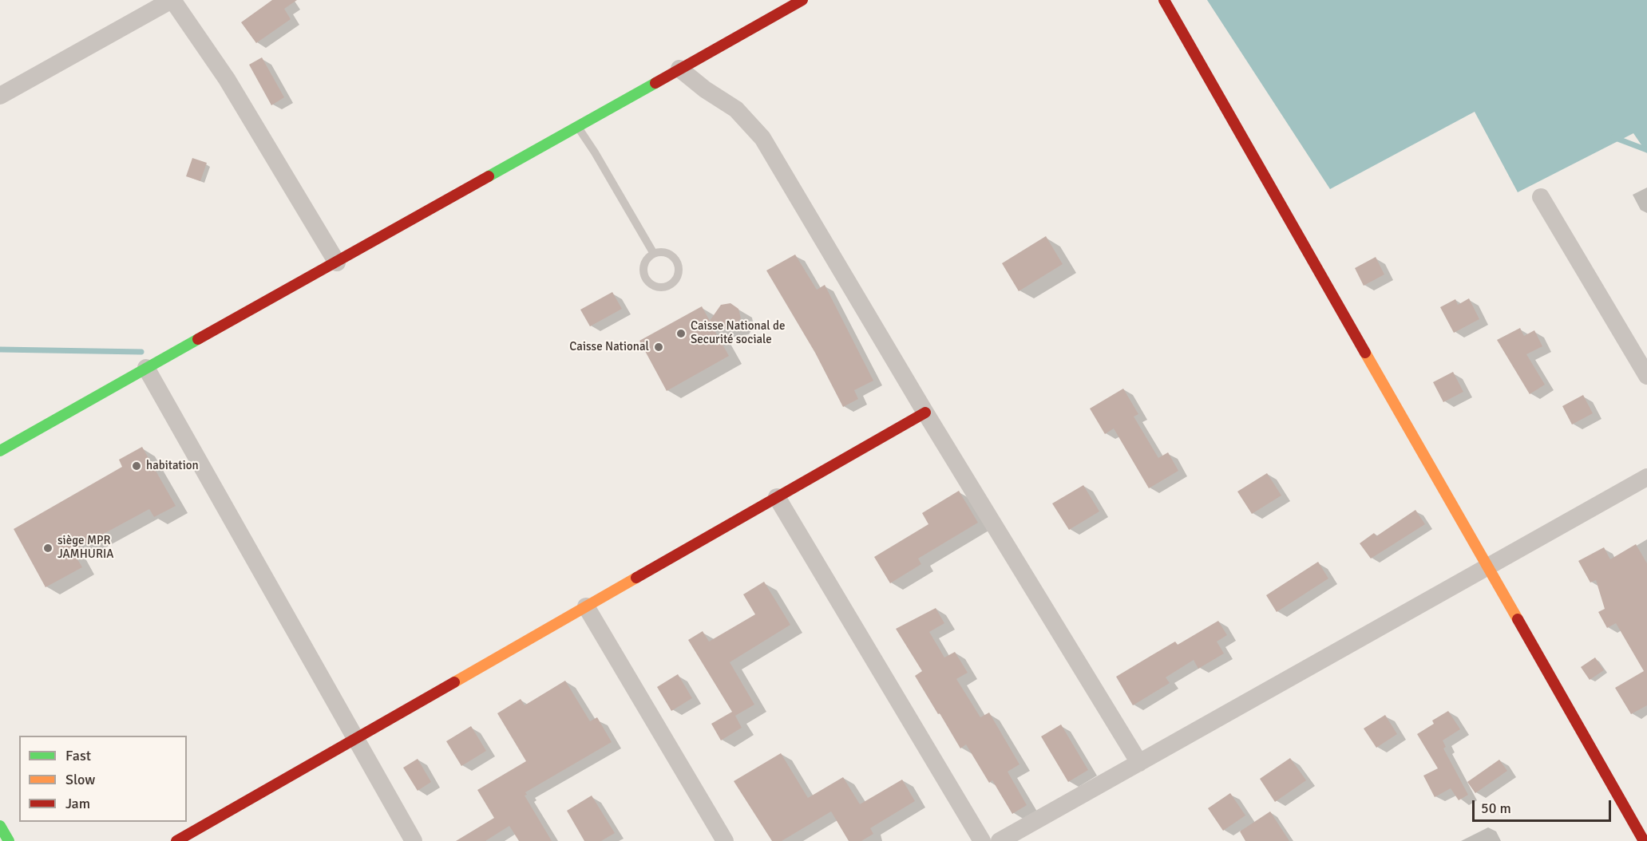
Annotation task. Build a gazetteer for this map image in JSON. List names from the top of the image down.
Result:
{
  "places": [
    "Caisse National de Securité sociale",
    "Caisse National",
    "habitation",
    "siège MPR JAMHURIA"
  ],
  "legend": ["Fast", "Slow", "Jam"],
  "scale_bar": "50 m"
}
